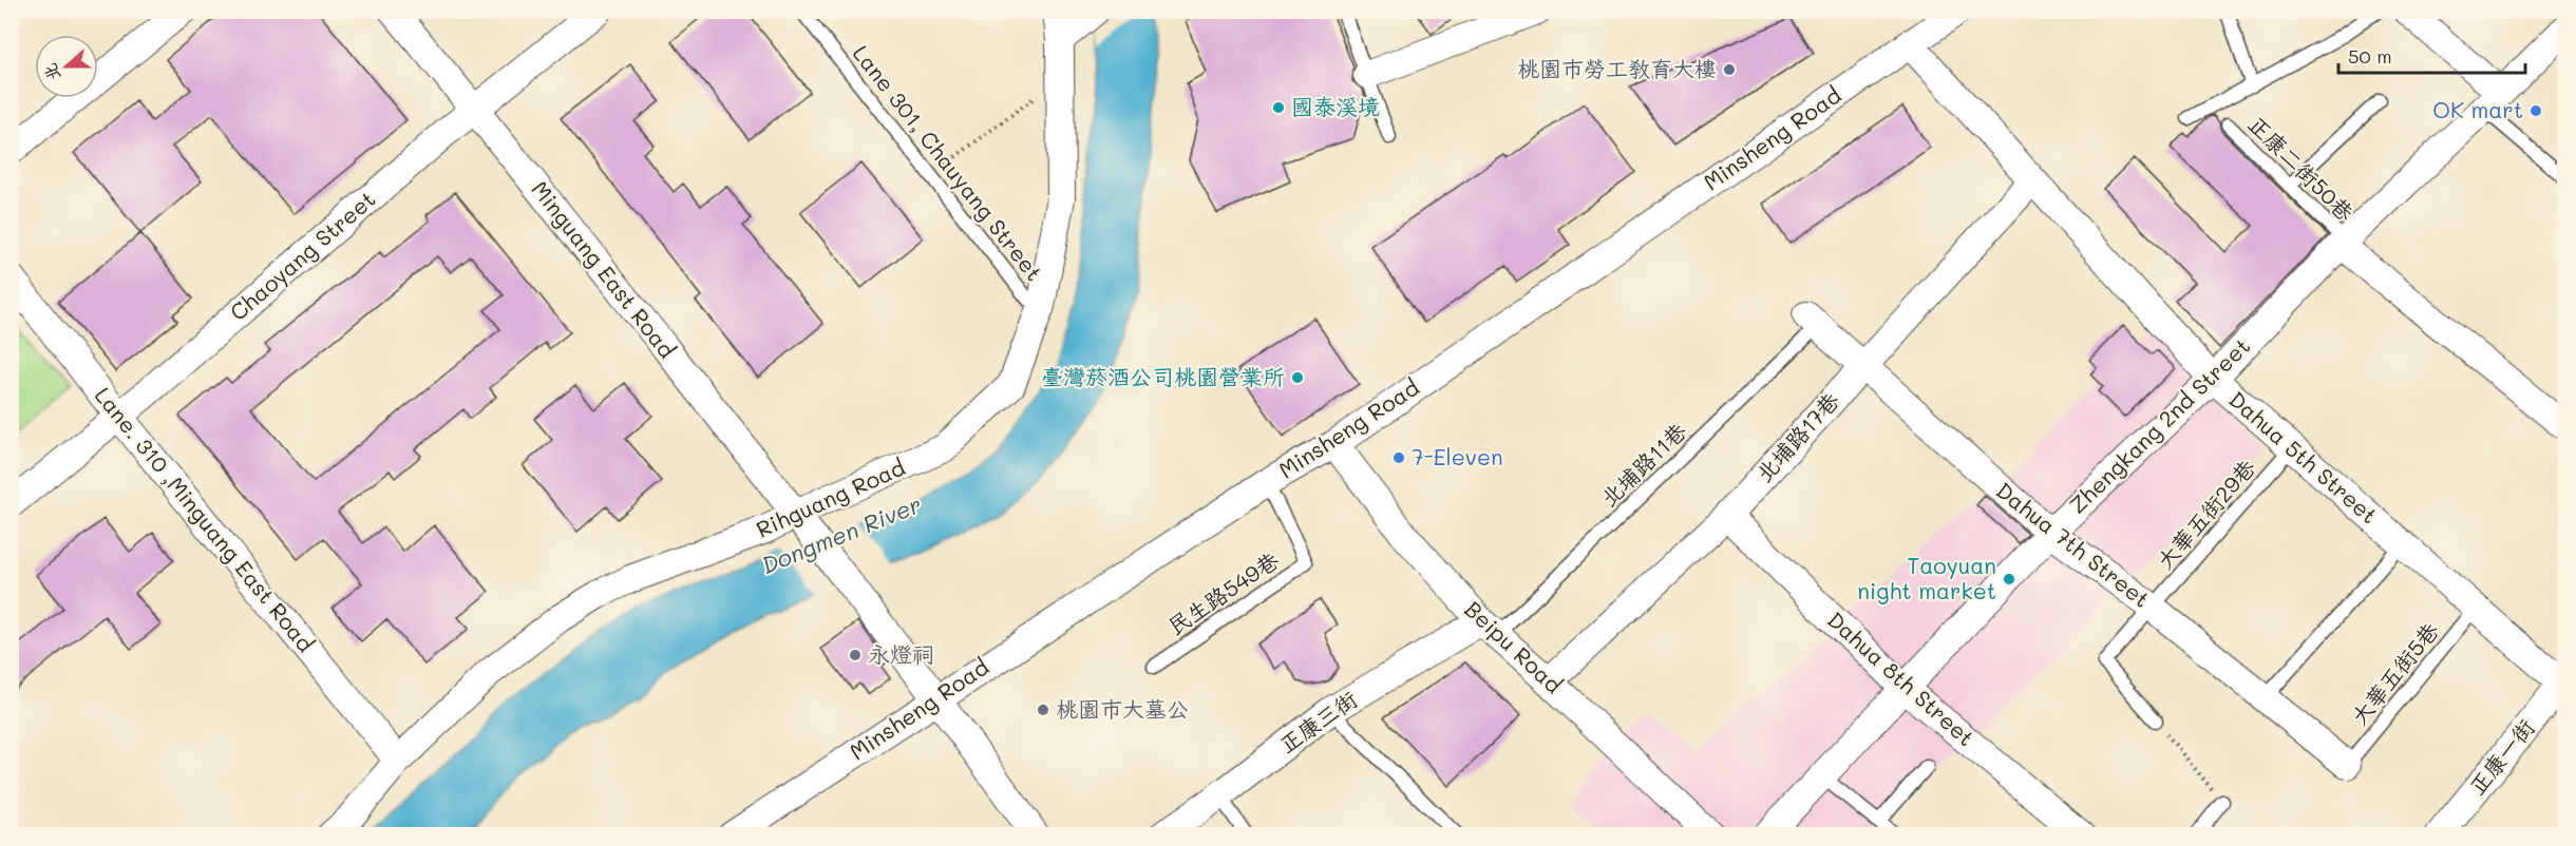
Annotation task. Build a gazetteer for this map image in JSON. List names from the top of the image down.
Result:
{
  "streets": {
    "street": [
      "Minsheng Road",
      "Chaoyang Street",
      "Minguang East Road",
      "Zhengkang 2nd Street",
      "北埔路17巷",
      "Dahua 5th Street",
      "Rihguang Road",
      "Lane. 310 ,Minguang East Road",
      "Dahua 7th Street",
      "Beipu Road",
      "Dahua 8th Street",
      "正康三街",
      "正康一街"
    ],
    "lane": [
      "Lane 301, Chauyang Street",
      "正康二街50巷",
      "北埔路11巷",
      "大華五街29巷",
      "民生路549巷",
      "大華五街5巷"
    ]
  },
  "crossings": [
    ["Minsheng Road", "Minguang East Road"],
    ["Minsheng Road", "Dahua 5th Street"],
    ["Minsheng Road", "民生路549巷"],
    ["Minsheng Road", "Beipu Road"],
    ["Lane 301, Chauyang Street", "Rihguang Road"],
    ["正康二街50巷", "Zhengkang 2nd Street"],
    ["Chaoyang Street", "Minguang East Road"],
    ["Chaoyang Street", "Lane. 310 ,Minguang East Road"],
    ["Minguang East Road", "Rihguang Road"],
    ["Zhengkang 2nd Street", "Dahua 5th Street"],
    ["Zhengkang 2nd Street", "Dahua 7th Street"],
    ["Zhengkang 2nd Street", "Dahua 8th Street"],
    ["北埔路17巷", "Dahua 5th Street"],
    ["北埔路17巷", "Dahua 7th Street"],
    ["北埔路17巷", "Beipu Road"],
    ["北埔路17巷", "Dahua 8th Street"],
    ["Dahua 5th Street", "大華五街29巷"],
    ["Dahua 5th Street", "大華五街5巷"],
    ["Dahua 5th Street", "正康一街"],
    ["北埔路11巷", "Dahua 7th Street"],
    ["北埔路11巷", "Beipu Road"],
    ["北埔路11巷", "正康三街"],
    ["Rihguang Road", "Lane. 310 ,Minguang East Road"],
    ["大華五街29巷", "Dahua 7th Street"],
    ["Dahua 7th Street", "大華五街5巷"],
    ["Beipu Road", "正康三街"]
  ],
  "water": ["Dongmen River"],
  "places": [
    "桃園市勞工教育大樓",
    "國泰溪境",
    "OK mart",
    "臺灣菸酒公司桃園營業所",
    "7-Eleven",
    "Taoyuan night market",
    "永燈祠",
    "桃園市大墓公"
  ],
  "scale_bar": "50 m",
  "north": "left"
}
